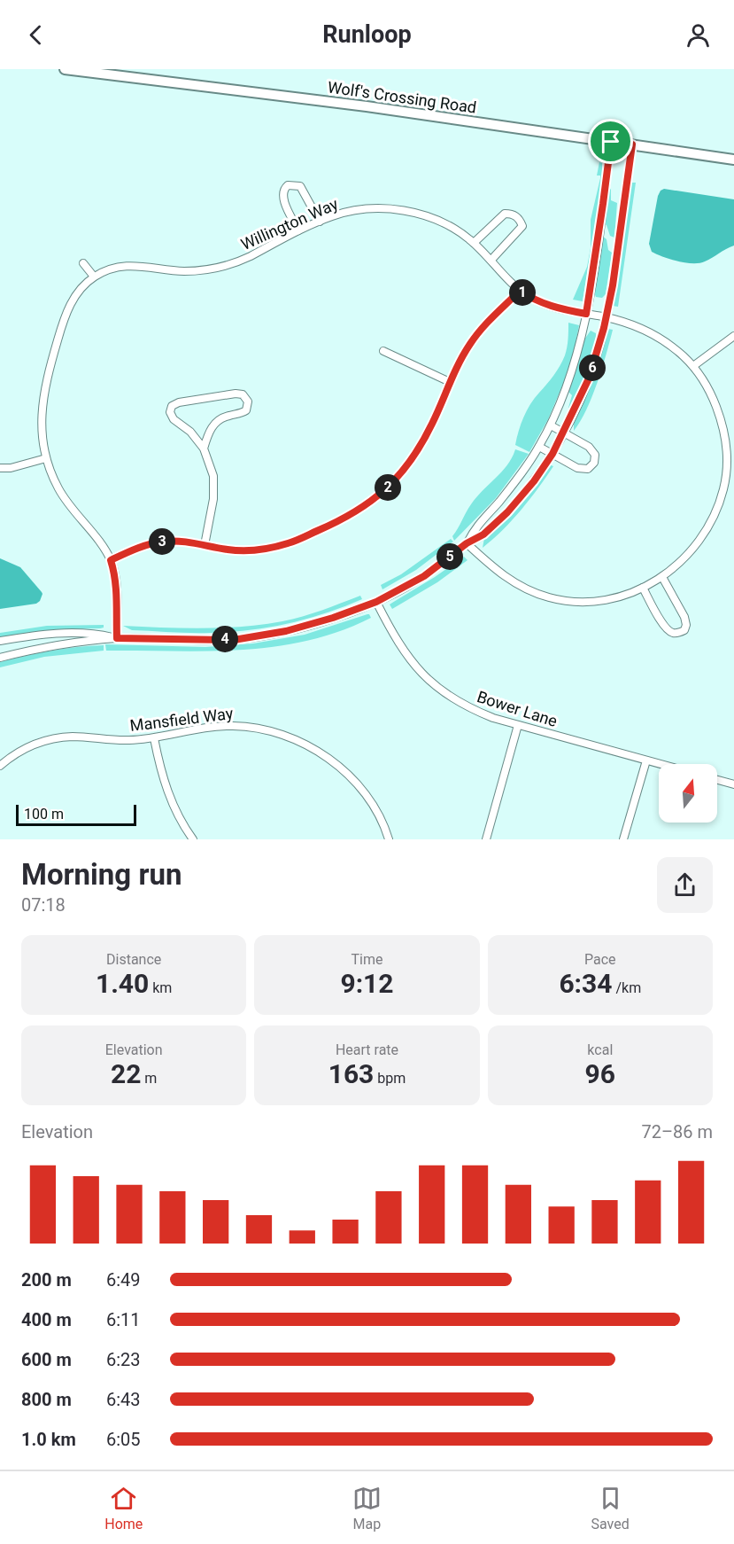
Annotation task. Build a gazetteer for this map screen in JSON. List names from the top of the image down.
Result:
{
  "streets": {
    "main road": ["Wolf's Crossing Road"],
    "street": ["Willington Way", "Bower Lane", "Mansfield Way"]
  },
  "scale_bar": "100 m",
  "north": "top",
  "page": {
    "header": "Runloop",
    "pins": [
      "1",
      "6",
      "2",
      "3",
      "5",
      "4"
    ],
    "scale": "100 m",
    "heading": ["Morning run", "07:18"],
    "stats": [
      ["Distance", "1.40 km"],
      ["Time", "9:12"],
      ["Pace", "6:34 /km"],
      ["Elevation", "22 m"],
      ["Heart rate", "163 bpm"],
      ["kcal", "96"]
    ],
    "chart": ["Elevation", "72–86 m"],
    "list": [
      {
        "name": "200 m",
        "note": "6:49"
      },
      {
        "name": "400 m",
        "note": "6:11"
      },
      {
        "name": "600 m",
        "note": "6:23"
      },
      {
        "name": "800 m",
        "note": "6:43"
      },
      {
        "name": "1.0 km",
        "note": "6:05"
      }
    ],
    "tabs": ["Home", "Map", "Saved"]
  }
}
